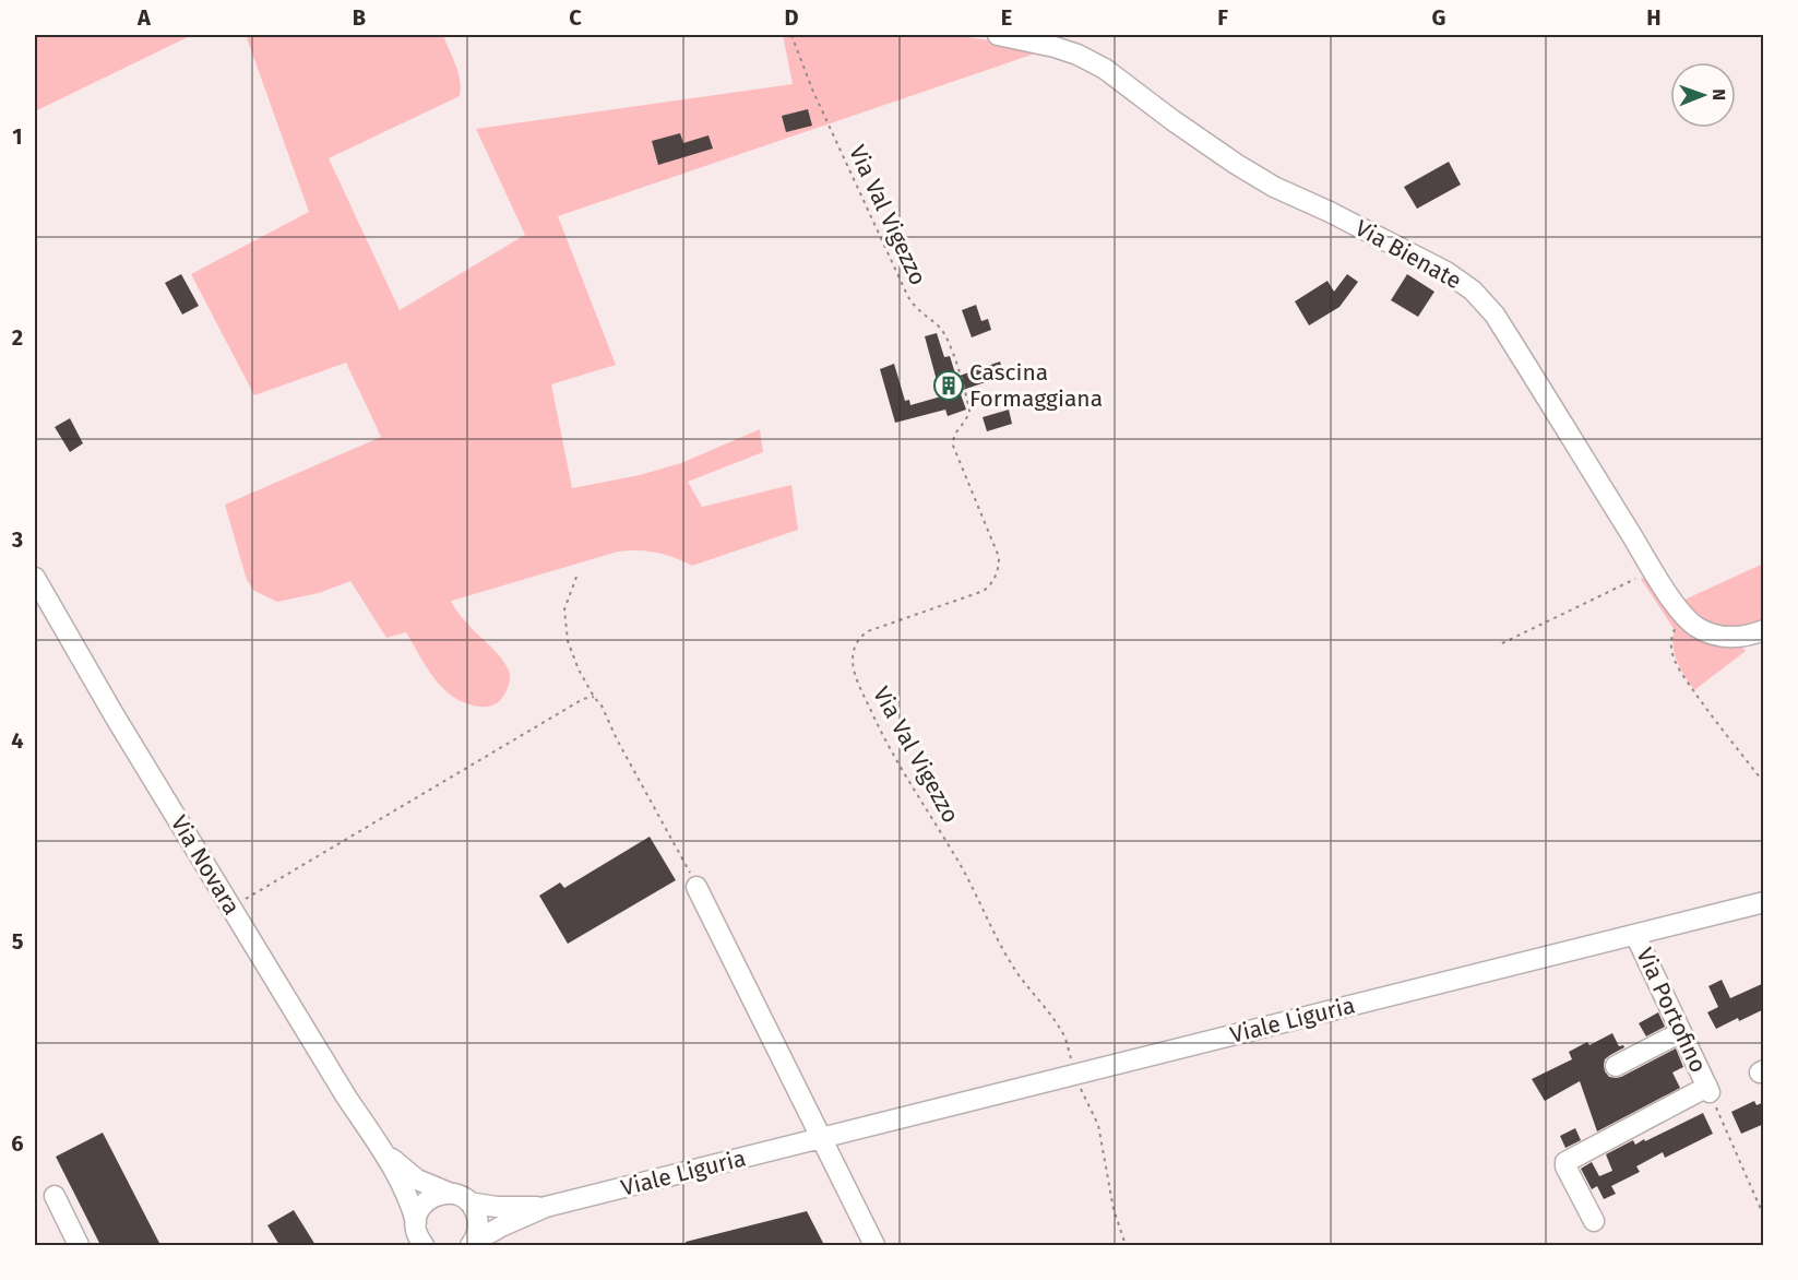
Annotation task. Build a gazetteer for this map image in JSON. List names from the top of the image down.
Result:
{
  "streets": {
    "street": [
      "Via Bienate",
      "Via Novara",
      "Via Portofino",
      "Viale Liguria"
    ],
    "path": ["Via Val Vigezzo"]
  },
  "crossings": [
    ["Via Val Vigezzo", "Viale Liguria"],
    ["Via Novara", "Viale Liguria"],
    ["Via Portofino", "Viale Liguria"]
  ],
  "places": {
    "building": ["Cascina Formaggiana"]
  },
  "north": "right",
  "grid": {
    "columns": [
      "A",
      "B",
      "C",
      "D",
      "E",
      "F",
      "G",
      "H"
    ],
    "rows": [
      "1",
      "2",
      "3",
      "4",
      "5",
      "6"
    ]
  }
}
